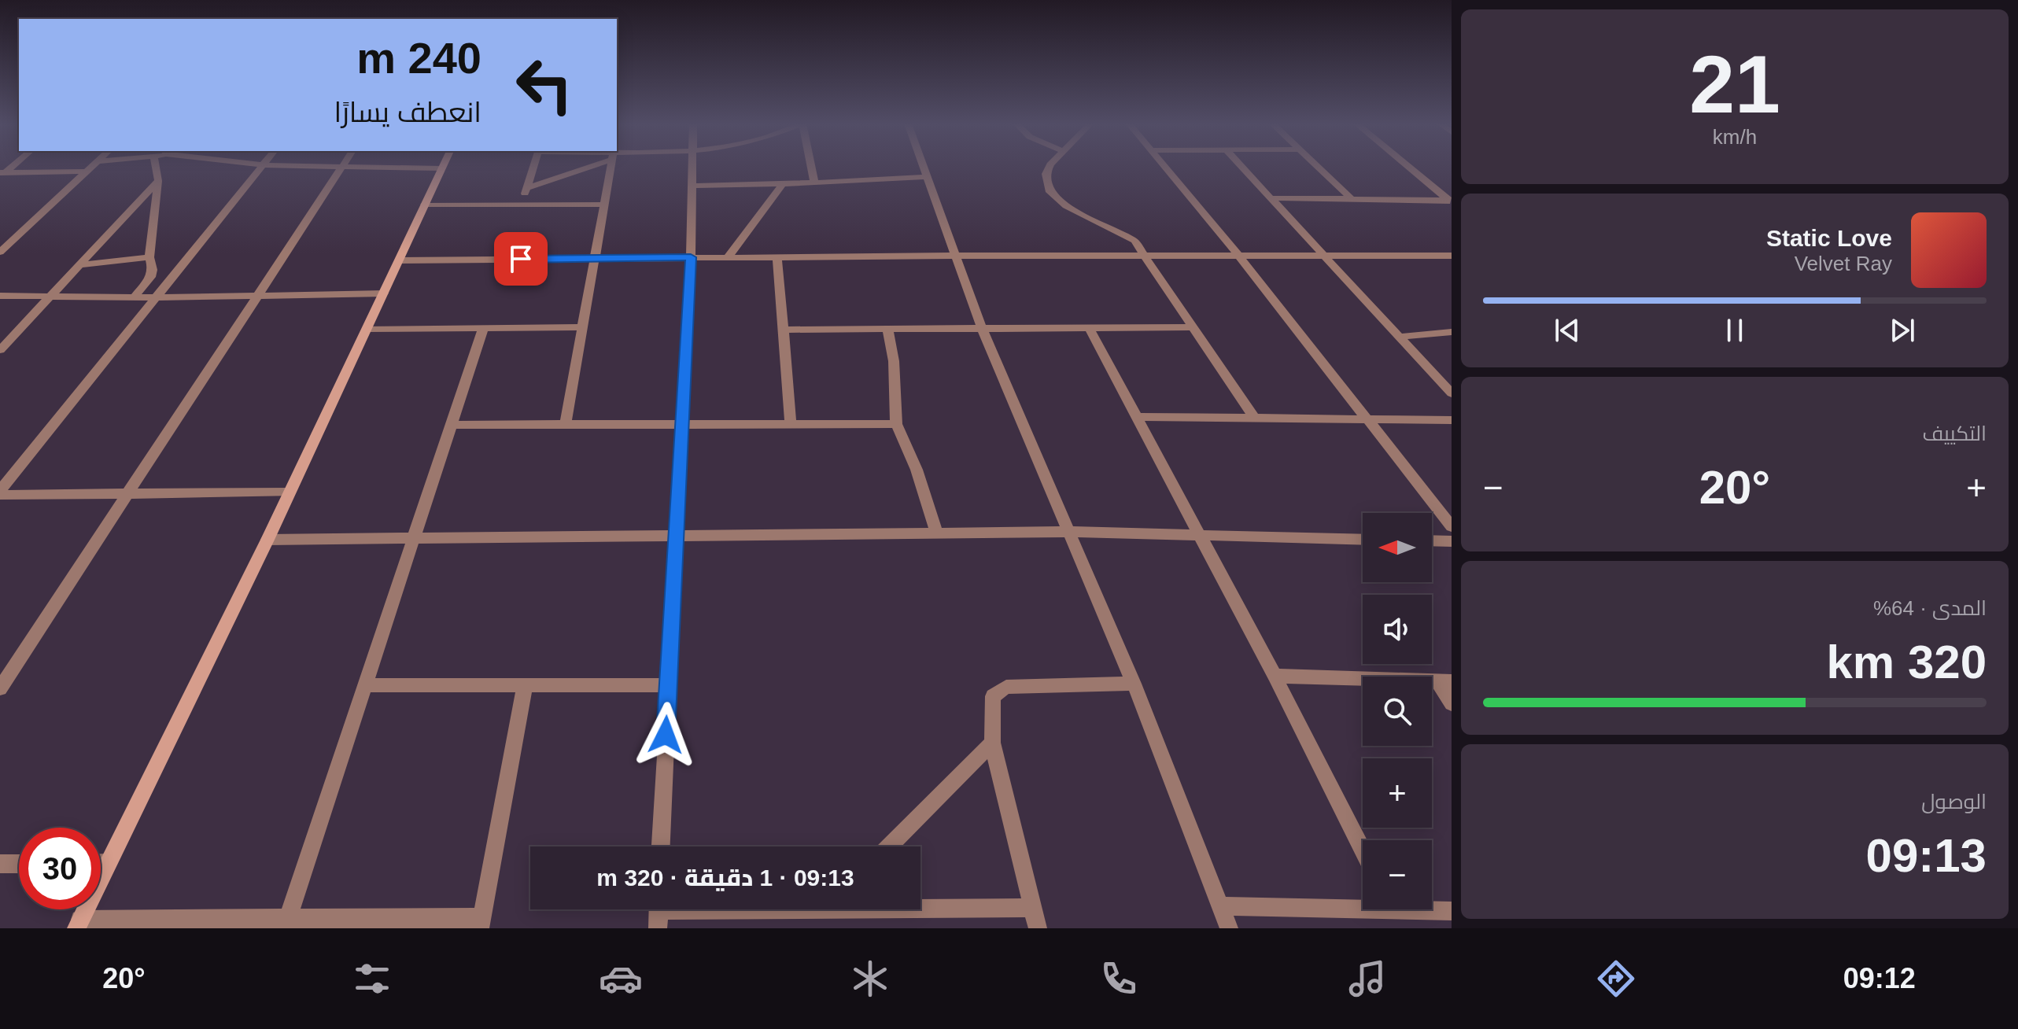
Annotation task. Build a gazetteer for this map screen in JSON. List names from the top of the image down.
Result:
{
  "north": "left",
  "page": {
    "tile": [
      ["21", "km/h"],
      "التكييف",
      ["المدى · 64%", "320 km"],
      ["الوصول", "09:13"]
    ],
    "turn": ["240 m", "انعطف يسارًا"],
    "song": ["Static Love", "Velvet Ray"],
    "heat": ["−", "20°", "+"],
    "map_buttons": ["+", "−"],
    "limit": "30",
    "trip": "09:13 · 1 دقيقة · 320 m",
    "tabs": ["09:12", "20°"]
  }
}
